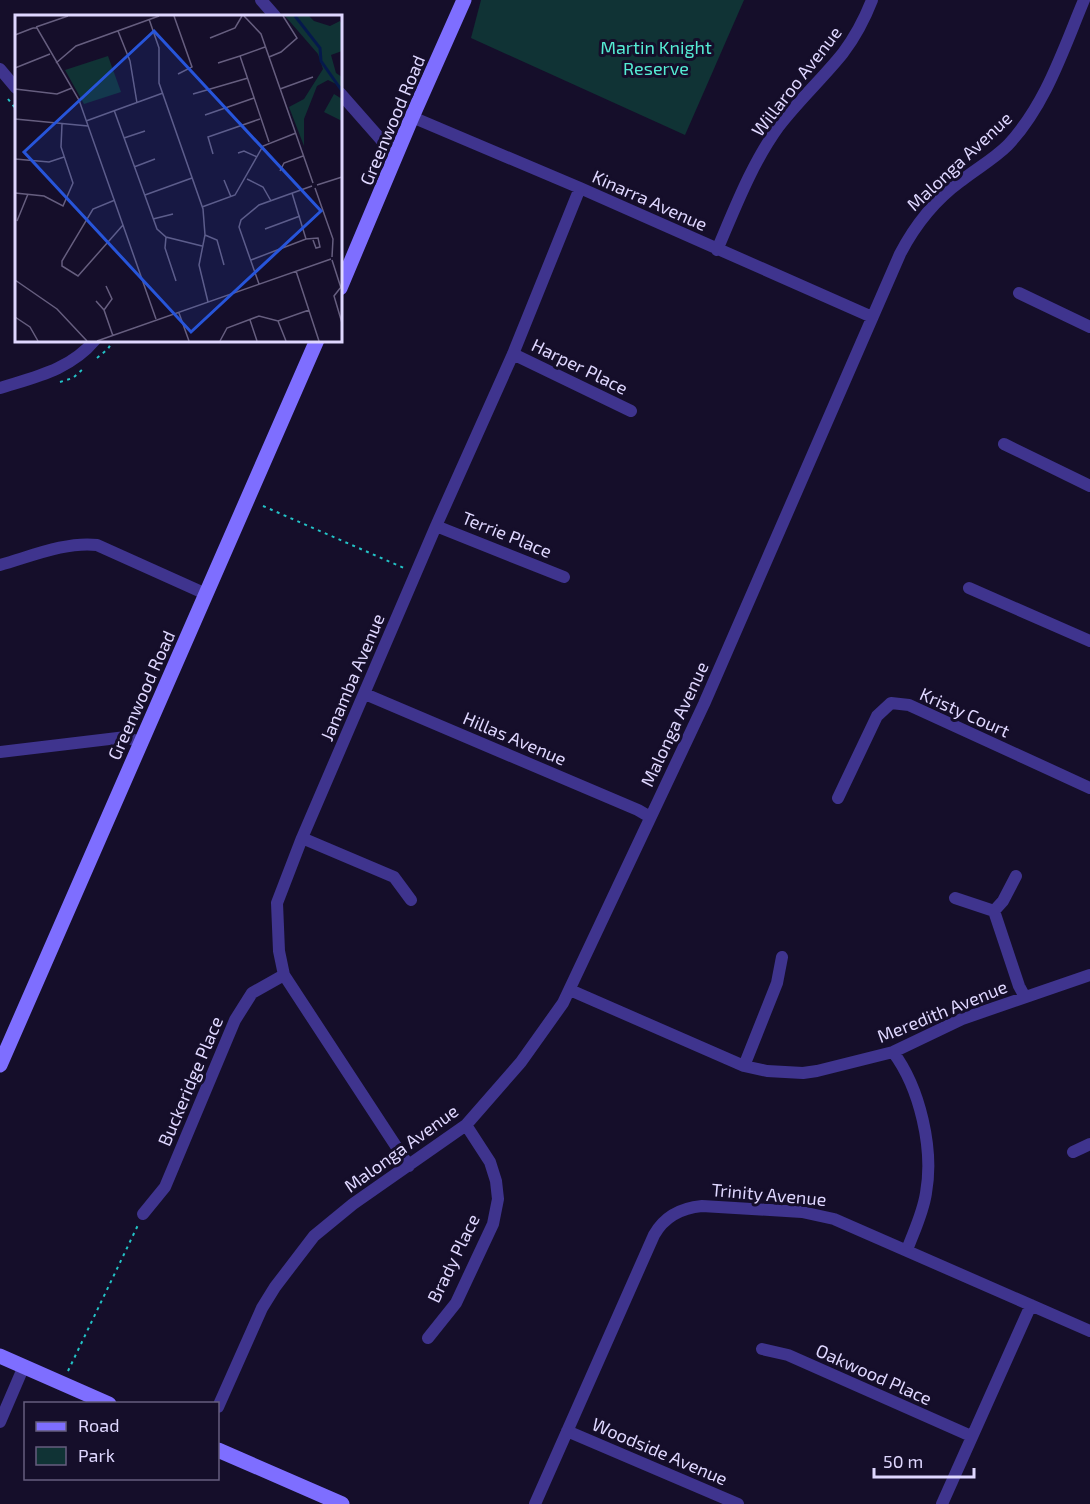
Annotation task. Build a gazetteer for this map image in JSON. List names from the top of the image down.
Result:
{
  "streets": {
    "street": [
      "Willaroo Avenue",
      "Greenwood Road",
      "Malonga Avenue",
      "Kinarra Avenue",
      "Harper Place",
      "Terrie Place",
      "Janamba Avenue",
      "Kristy Court",
      "Hillas Avenue",
      "Meredith Avenue",
      "Buckeridge Place",
      "Trinity Avenue",
      "Brady Place",
      "Oakwood Place",
      "Woodside Avenue"
    ]
  },
  "crossings": [
    ["Willaroo Avenue", "Kinarra Avenue"],
    ["Greenwood Road", "Kinarra Avenue"],
    ["Malonga Avenue", "Kinarra Avenue"],
    ["Malonga Avenue", "Janamba Avenue"],
    ["Malonga Avenue", "Hillas Avenue"],
    ["Malonga Avenue", "Meredith Avenue"],
    ["Malonga Avenue", "Brady Place"],
    ["Kinarra Avenue", "Janamba Avenue"],
    ["Harper Place", "Janamba Avenue"],
    ["Terrie Place", "Janamba Avenue"],
    ["Janamba Avenue", "Hillas Avenue"],
    ["Janamba Avenue", "Buckeridge Place"],
    ["Trinity Avenue", "Woodside Avenue"]
  ],
  "parks": ["Martin Knight Reserve"],
  "legend": ["Road", "Park"],
  "scale_bar": "50 m"
}
